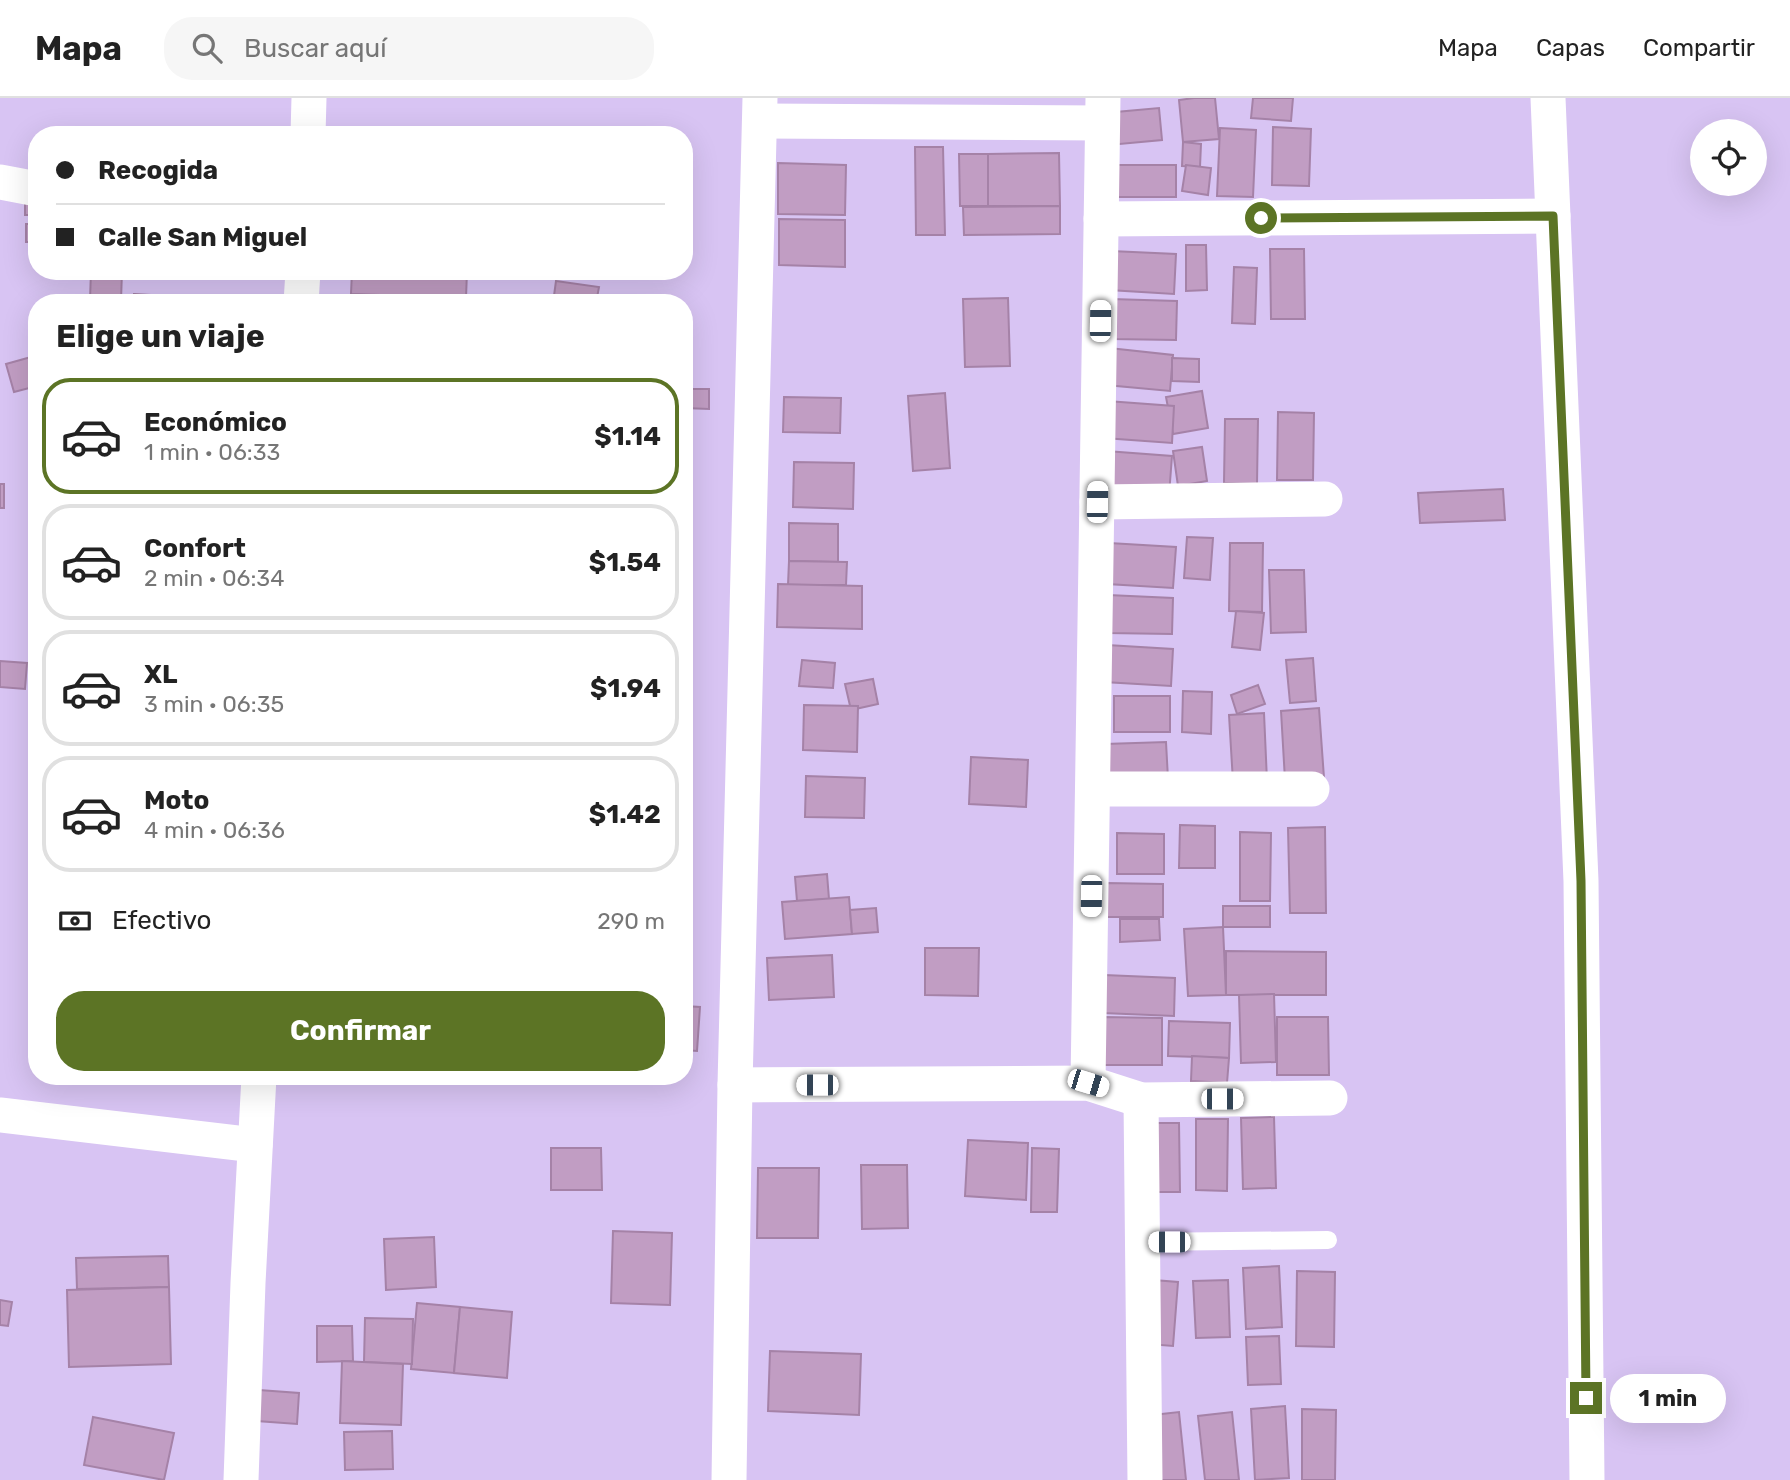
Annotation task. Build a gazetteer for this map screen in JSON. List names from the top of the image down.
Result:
{
  "page": {
    "header": "Mapa",
    "search": "Buscar aquí",
    "nav": ["Mapa", "Capas", "Compartir"],
    "banner": ["Recogida", "Calle San Miguel"],
    "heading": "Elige un viaje",
    "list": [
      {
        "name": "Económico",
        "note": "1 min · 06:33",
        "value": "$1.14"
      },
      {
        "name": "Confort",
        "note": "2 min · 06:34",
        "value": "$1.54"
      },
      {
        "name": "XL",
        "note": "3 min · 06:35",
        "value": "$1.94"
      },
      {
        "name": "Moto",
        "note": "4 min · 06:36",
        "value": "$1.42"
      }
    ],
    "pay": ["Efectivo", "290 m"],
    "buttons": "Confirmar",
    "bubble": "1 min"
  }
}
